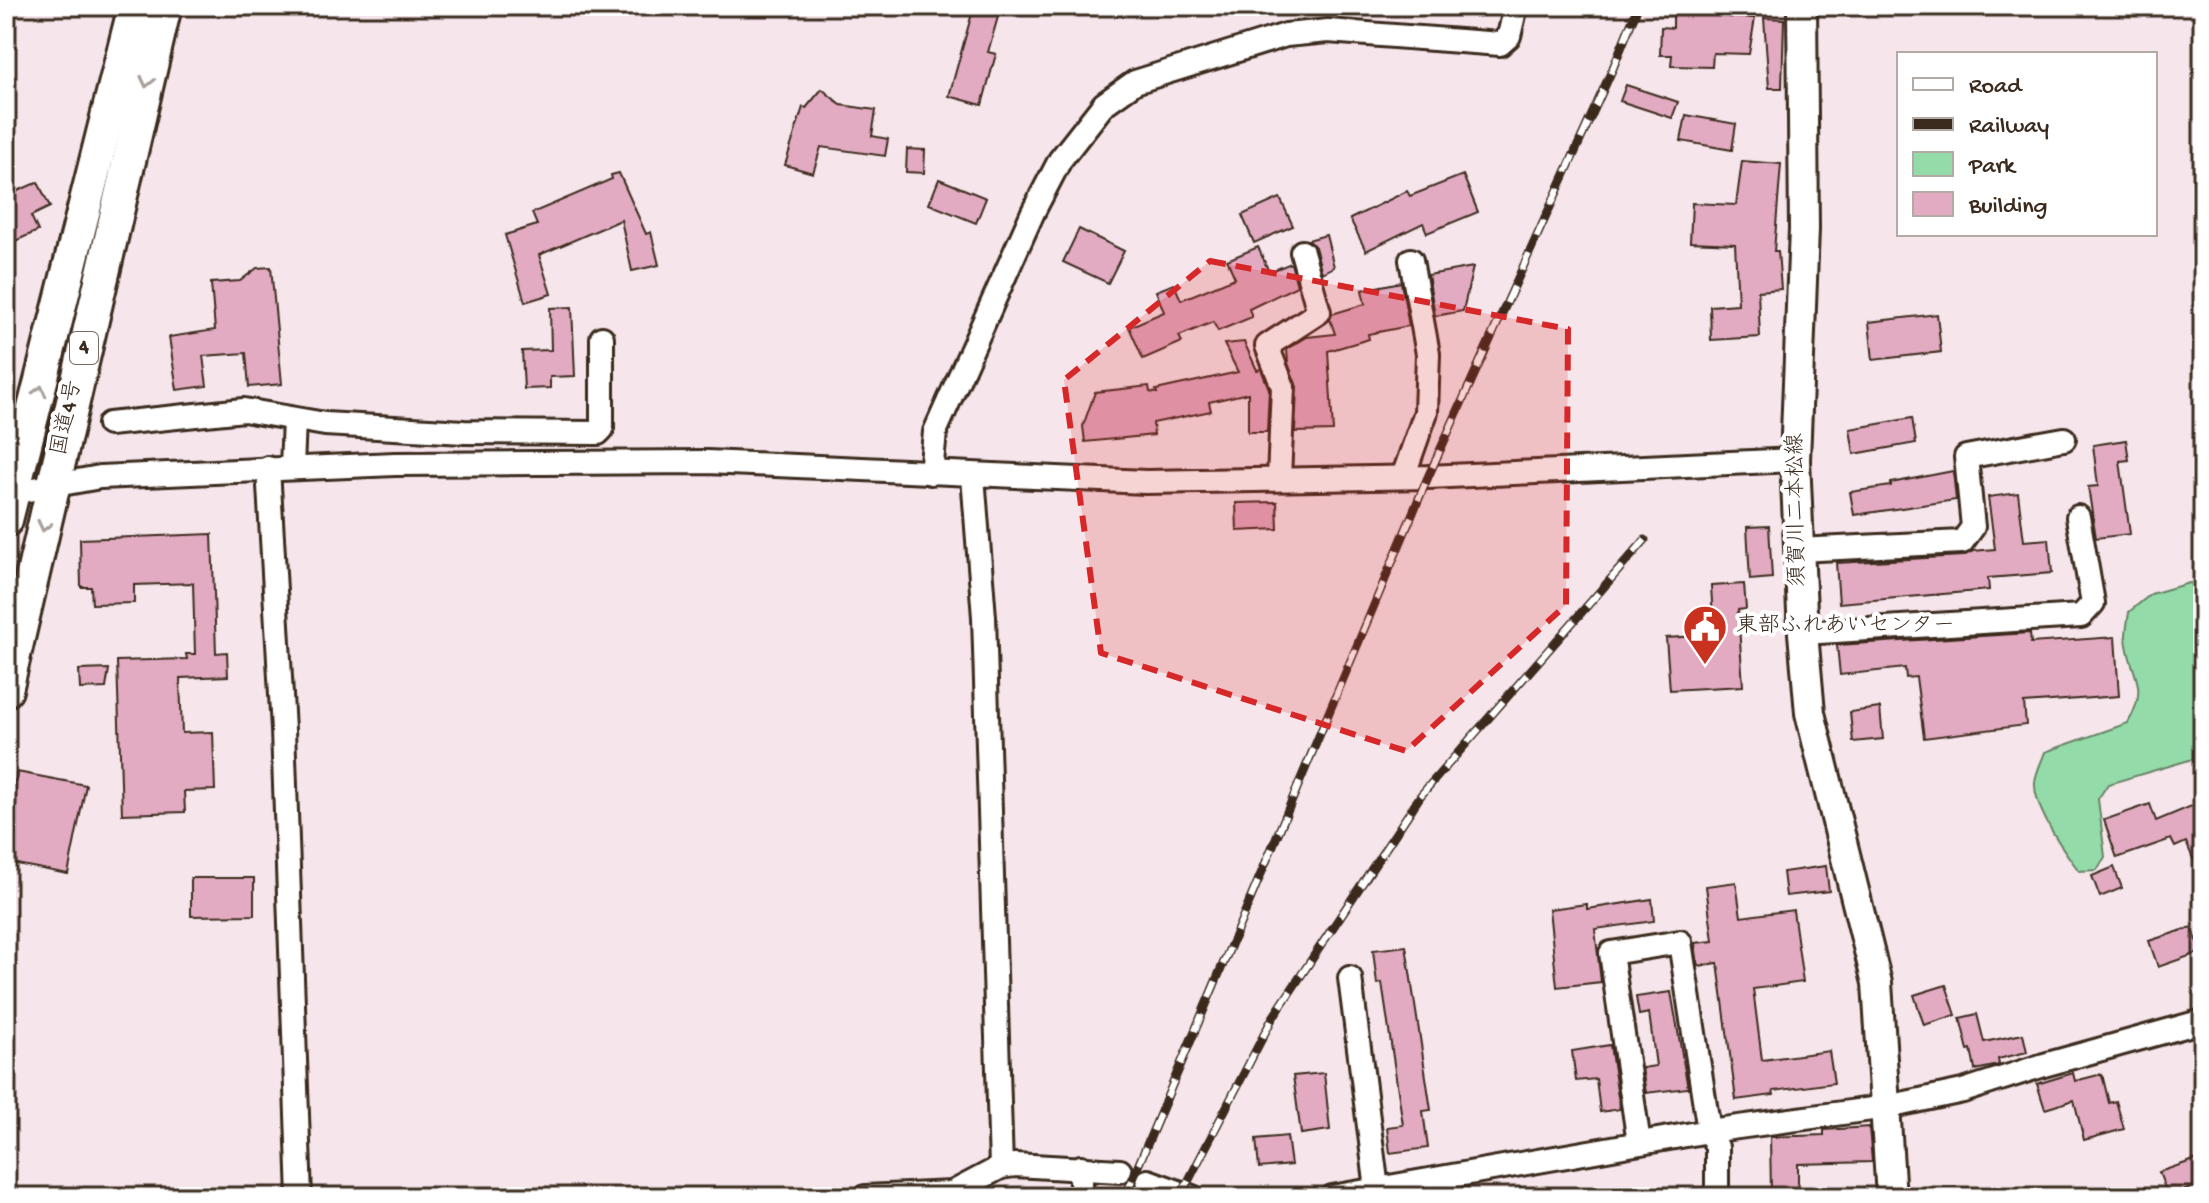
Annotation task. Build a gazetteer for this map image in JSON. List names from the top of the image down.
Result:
{
  "streets": {
    "highway": ["4", "国道4号"],
    "main road": ["須賀川二本松線"]
  },
  "places": {
    "public building": ["東部ふれあいセンター"]
  },
  "legend": [
    "Road",
    "Railway",
    "Park",
    "Building"
  ]
}
